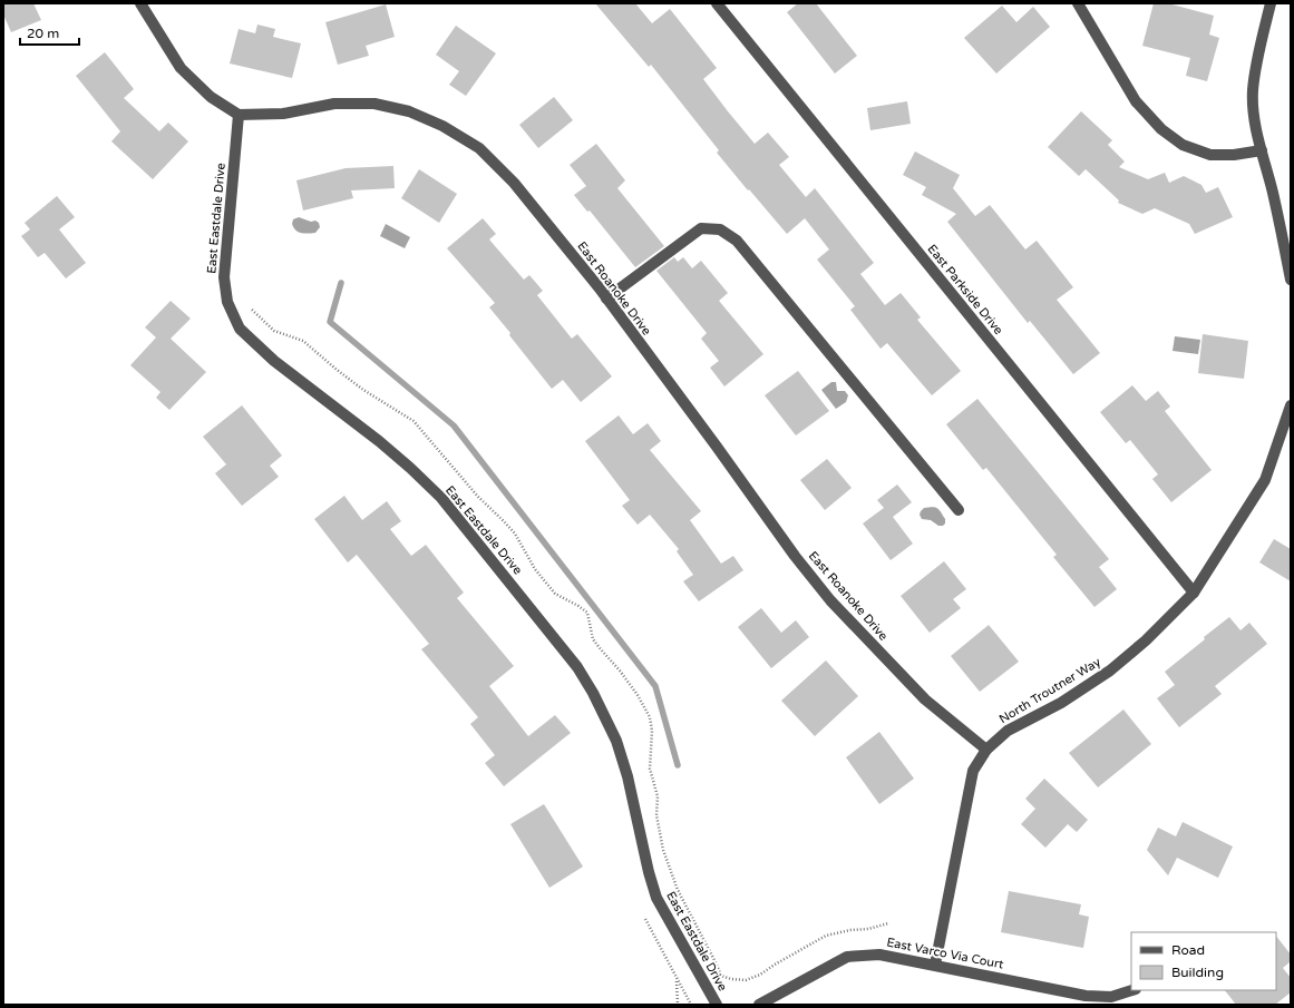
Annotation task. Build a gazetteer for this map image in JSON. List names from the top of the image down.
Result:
{
  "streets": {
    "street": [
      "East Eastdale Drive",
      "East Roanoke Drive",
      "East Parkside Drive",
      "North Troutner Way",
      "East Varco Via Court"
    ]
  },
  "crossings": [
    ["East Eastdale Drive", "East Roanoke Drive"],
    ["East Roanoke Drive", "North Troutner Way"],
    ["East Parkside Drive", "North Troutner Way"],
    ["North Troutner Way", "East Varco Via Court"]
  ],
  "legend": ["Road", "Building"],
  "scale_bar": "20 m"
}
